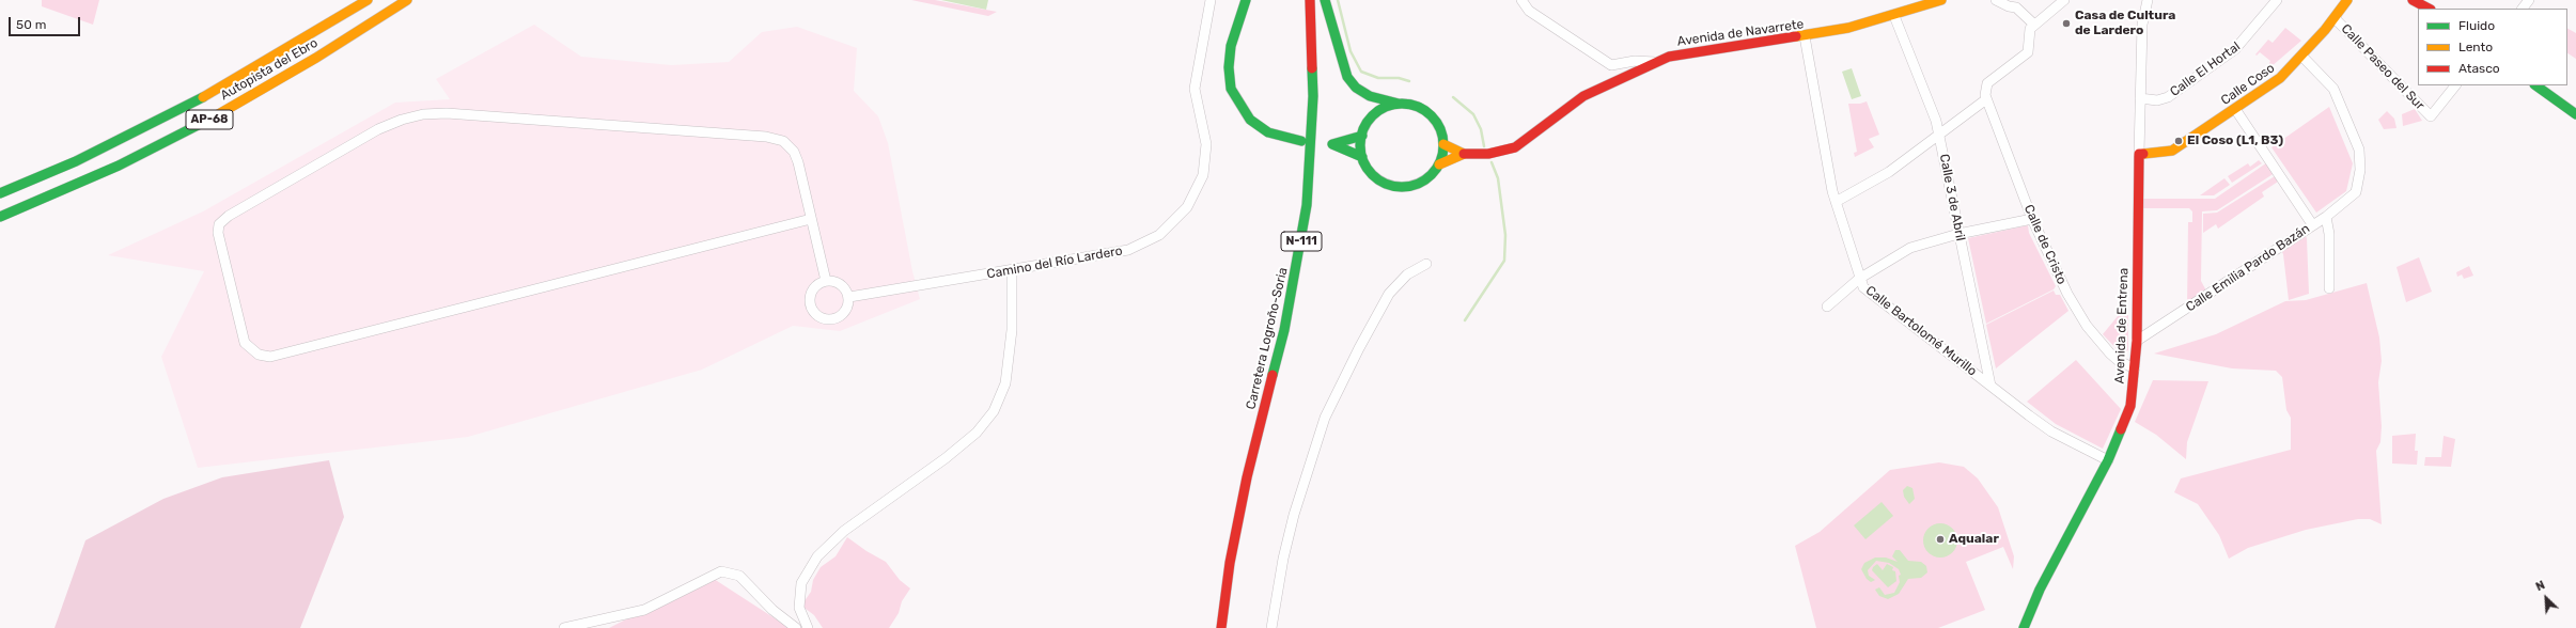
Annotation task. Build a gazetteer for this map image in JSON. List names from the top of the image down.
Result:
{
  "streets": {
    "main road": [
      "Avenida de Navarrete",
      "Autopista del Ebro",
      "Calle Coso",
      "AP-68",
      "N-111",
      "Avenida de Entrena",
      "Carretera Logroño-Soria"
    ],
    "street": [
      "Calle Paseo del Sur",
      "Calle El Hortal",
      "Calle 3 de Abril",
      "Calle de Cristo",
      "Camino del Río Lardero",
      "Calle Emilia Pardo Bazán",
      "Calle Bartolomé Murillo"
    ]
  },
  "crossings": [
    ["Avenida de Navarrete", "Calle 3 de Abril"],
    ["Avenida de Navarrete", "Calle Bartolomé Murillo"],
    ["Calle Paseo del Sur", "Calle Coso"],
    ["Calle El Hortal", "Avenida de Entrena"],
    ["Calle Coso", "Calle Emilia Pardo Bazán"],
    ["Calle Coso", "Avenida de Entrena"],
    ["Calle 3 de Abril", "Calle Bartolomé Murillo"],
    ["Calle de Cristo", "Avenida de Entrena"],
    ["Calle Emilia Pardo Bazán", "Avenida de Entrena"],
    ["Avenida de Entrena", "Calle Bartolomé Murillo"]
  ],
  "places": ["Casa de Cultura de Lardero", "El Coso (L1, B3)", "Aqualar"],
  "legend": ["Fluido", "Lento", "Atasco"],
  "scale_bar": "50 m",
  "north": "top left"
}
